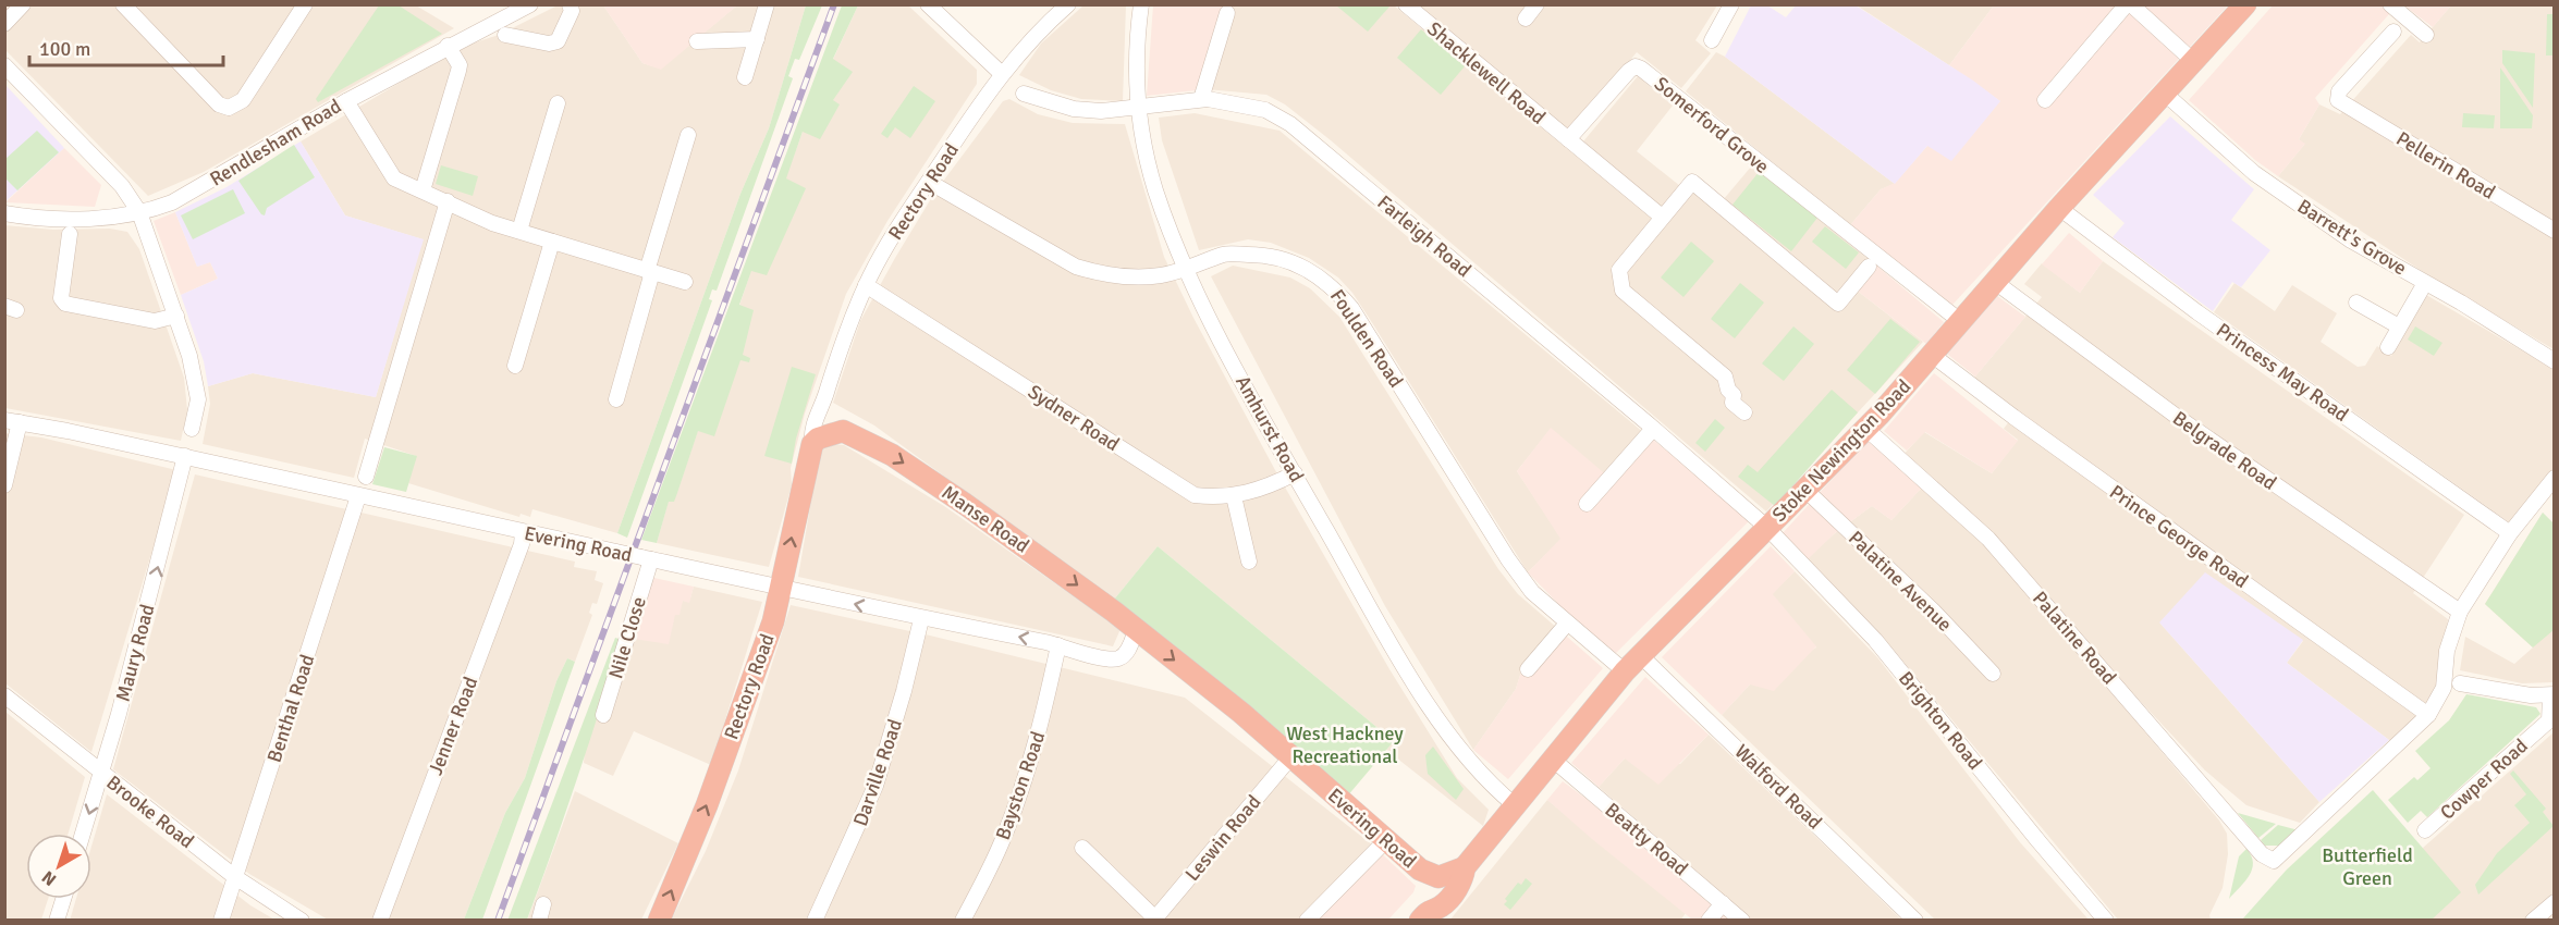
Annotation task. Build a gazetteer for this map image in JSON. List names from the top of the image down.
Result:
{
  "streets": {
    "highway": [
      "Rectory Road",
      "Stoke Newington Road",
      "Manse Road",
      "Evering Road"
    ],
    "street": [
      "Shacklewell Road",
      "Somerford Grove",
      "Rendlesham Road",
      "Pellerin Road",
      "Farleigh Road",
      "Barrett's Grove",
      "Foulden Road",
      "Princess May Road",
      "Sydner Road",
      "Amhurst Road",
      "Belgrade Road",
      "Prince George Road",
      "Palatine Avenue",
      "Nile Close",
      "Palatine Road",
      "Maury Road",
      "Benthal Road",
      "Brighton Road",
      "Jenner Road",
      "Darville Road",
      "Cowper Road",
      "Bayston Road",
      "Walford Road",
      "Brooke Road",
      "Leswin Road",
      "Beatty Road"
    ]
  },
  "crossings": [
    ["Shacklewell Road", "Somerford Grove"],
    ["Somerford Grove", "Stoke Newington Road"],
    ["Rectory Road", "Foulden Road"],
    ["Rectory Road", "Sydner Road"],
    ["Rectory Road", "Evering Road"],
    ["Farleigh Road", "Amhurst Road"],
    ["Farleigh Road", "Stoke Newington Road"],
    ["Farleigh Road", "Brighton Road"],
    ["Barrett's Grove", "Stoke Newington Road"],
    ["Foulden Road", "Amhurst Road"],
    ["Foulden Road", "Stoke Newington Road"],
    ["Princess May Road", "Stoke Newington Road"],
    ["Princess May Road", "Palatine Road"],
    ["Sydner Road", "Amhurst Road"],
    ["Amhurst Road", "Stoke Newington Road"],
    ["Stoke Newington Road", "Belgrade Road"],
    ["Stoke Newington Road", "Prince George Road"],
    ["Stoke Newington Road", "Evering Road"],
    ["Stoke Newington Road", "Palatine Avenue"],
    ["Stoke Newington Road", "Palatine Road"],
    ["Stoke Newington Road", "Brighton Road"],
    ["Stoke Newington Road", "Walford Road"],
    ["Stoke Newington Road", "Beatty Road"],
    ["Belgrade Road", "Palatine Road"],
    ["Manse Road", "Evering Road"],
    ["Prince George Road", "Palatine Road"],
    ["Evering Road", "Nile Close"],
    ["Evering Road", "Maury Road"],
    ["Evering Road", "Benthal Road"],
    ["Evering Road", "Jenner Road"],
    ["Evering Road", "Darville Road"],
    ["Evering Road", "Bayston Road"],
    ["Evering Road", "Leswin Road"],
    ["Maury Road", "Brooke Road"],
    ["Benthal Road", "Brooke Road"]
  ],
  "one_way": ["Rectory Road", "Manse Road"],
  "parks": ["West Hackney Recreational", "Butterfield Green"],
  "scale_bar": "100 m",
  "north": "bottom left"
}
